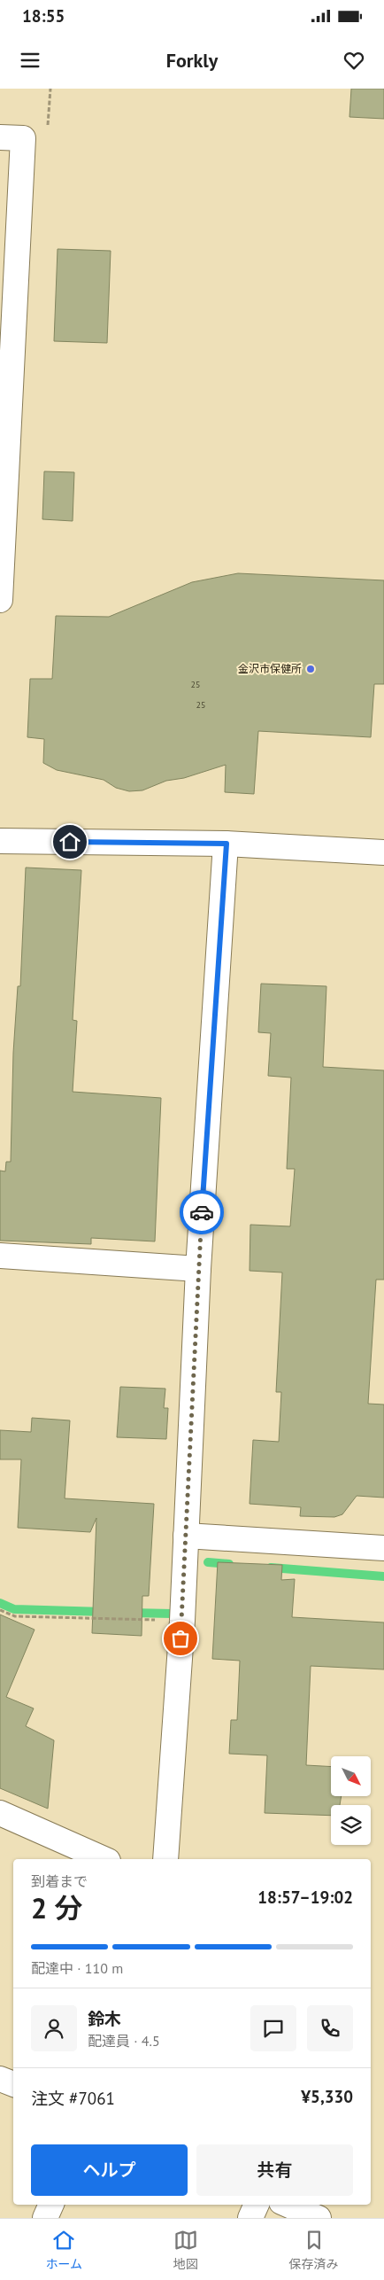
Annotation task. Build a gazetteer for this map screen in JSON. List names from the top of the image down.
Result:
{
  "places": ["金沢市保健所"],
  "house_numbers": ["25", "25"],
  "north": "bottom right",
  "page": {
    "status": "18:55",
    "header": "Forkly",
    "heading": ["2 分", "到着まで", "18:57–19:02"],
    "panel": [
      "鈴木",
      "配達員 · 4.5",
      "注文 #7061",
      "¥5,330"
    ],
    "bar": "配達中 · 110 m",
    "buttons": ["ヘルプ", "共有"],
    "tabs": ["ホーム", "地図", "保存済み"]
  }
}
